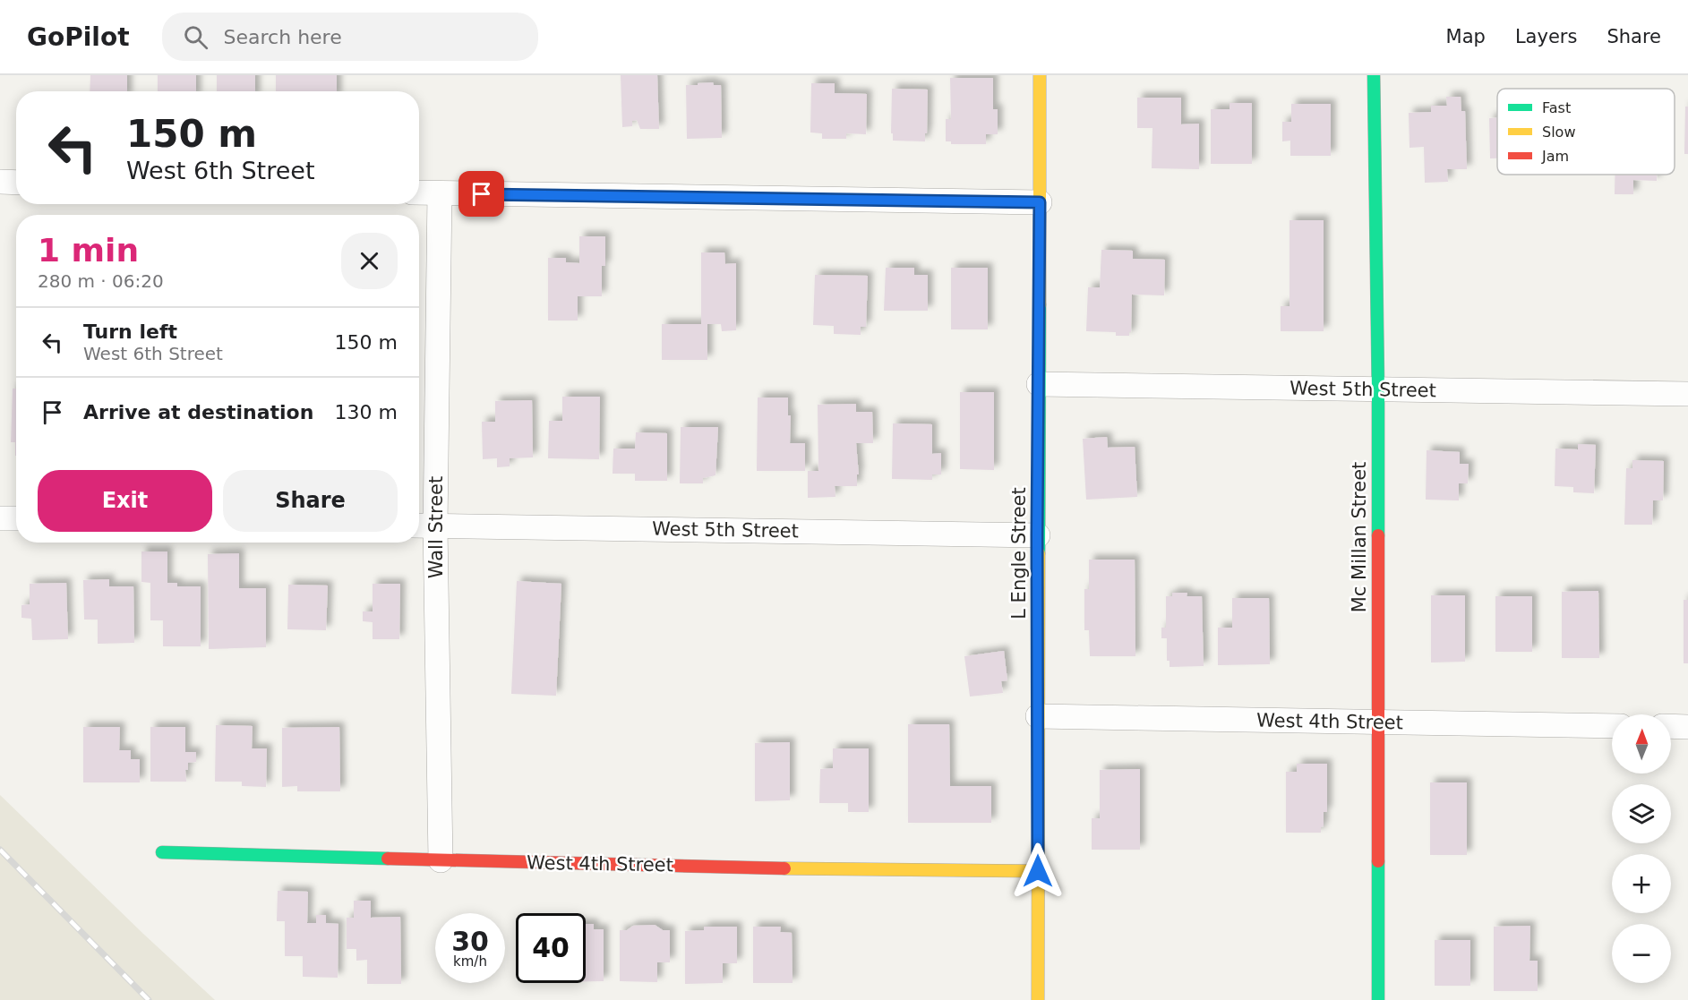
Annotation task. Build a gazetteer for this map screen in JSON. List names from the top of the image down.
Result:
{
  "streets": {
    "street": [
      "West 5th Street",
      "Wall Street",
      "Mc Millan Street",
      "L Engle Street",
      "West 4th Street"
    ]
  },
  "crossings": [
    ["West 5th Street", "Wall Street"],
    ["West 5th Street", "Mc Millan Street"],
    ["West 5th Street", "L Engle Street"],
    ["Wall Street", "West 4th Street"],
    ["Mc Millan Street", "West 4th Street"],
    ["L Engle Street", "West 4th Street"]
  ],
  "legend": ["Fast", "Slow", "Jam"],
  "north": "top",
  "page": {
    "header": "GoPilot",
    "search": "Search here",
    "nav": ["Map", "Layers", "Share"],
    "turn": ["150 m", "West 6th Street"],
    "heading": ["1 min", "280 m · 06:20"],
    "list": [
      {
        "name": "Turn left",
        "note": "West 6th Street",
        "value": "150 m"
      },
      {
        "name": "Arrive at destination",
        "value": "130 m"
      }
    ],
    "buttons": ["Exit", "Share"],
    "map_buttons": ["+", "−"],
    "speed": "30 km/h",
    "limit": "40"
  }
}
